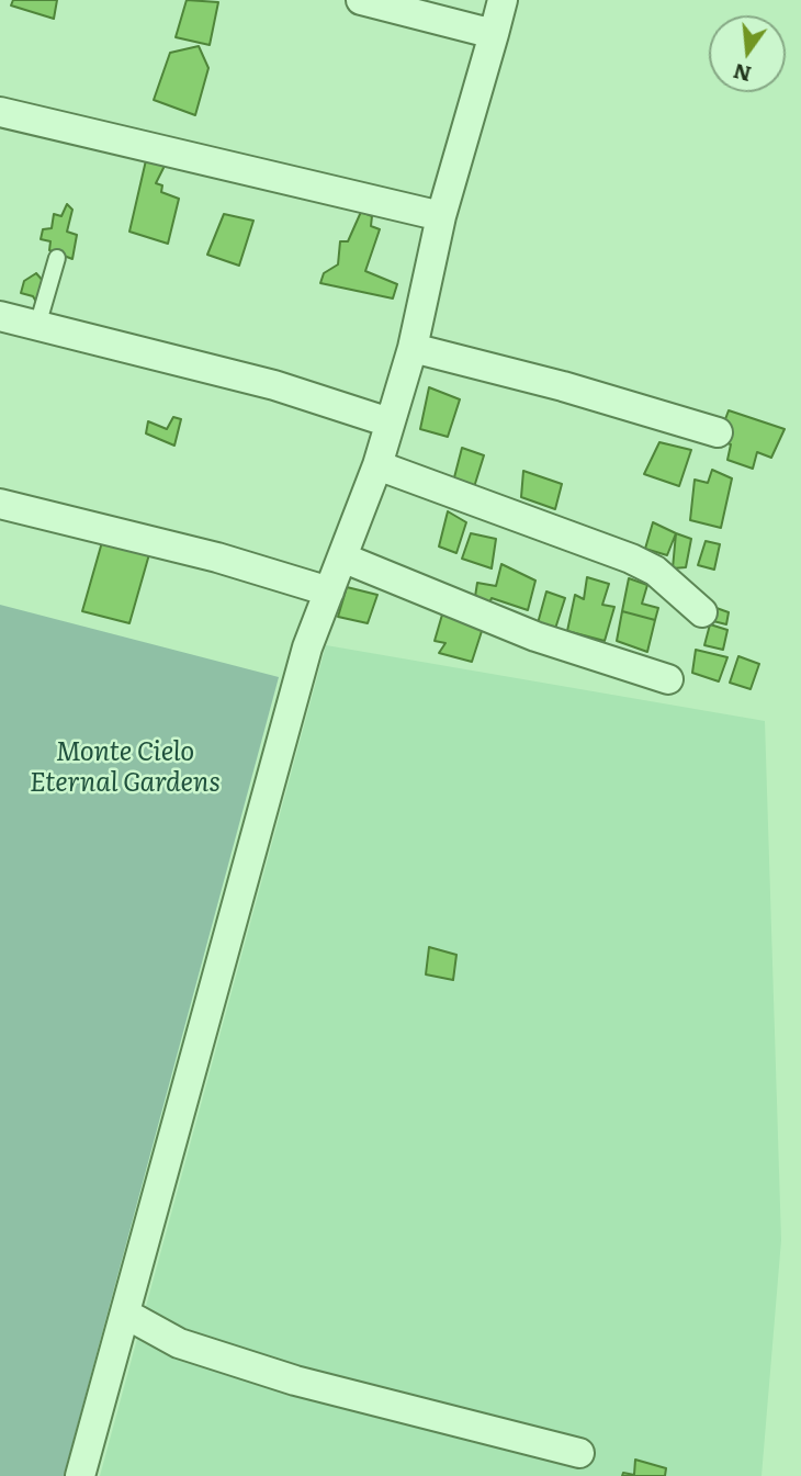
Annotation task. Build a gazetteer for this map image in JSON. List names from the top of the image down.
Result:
{
  "parks": ["Monte Cielo Eternal Gardens"],
  "north": "bottom"
}
